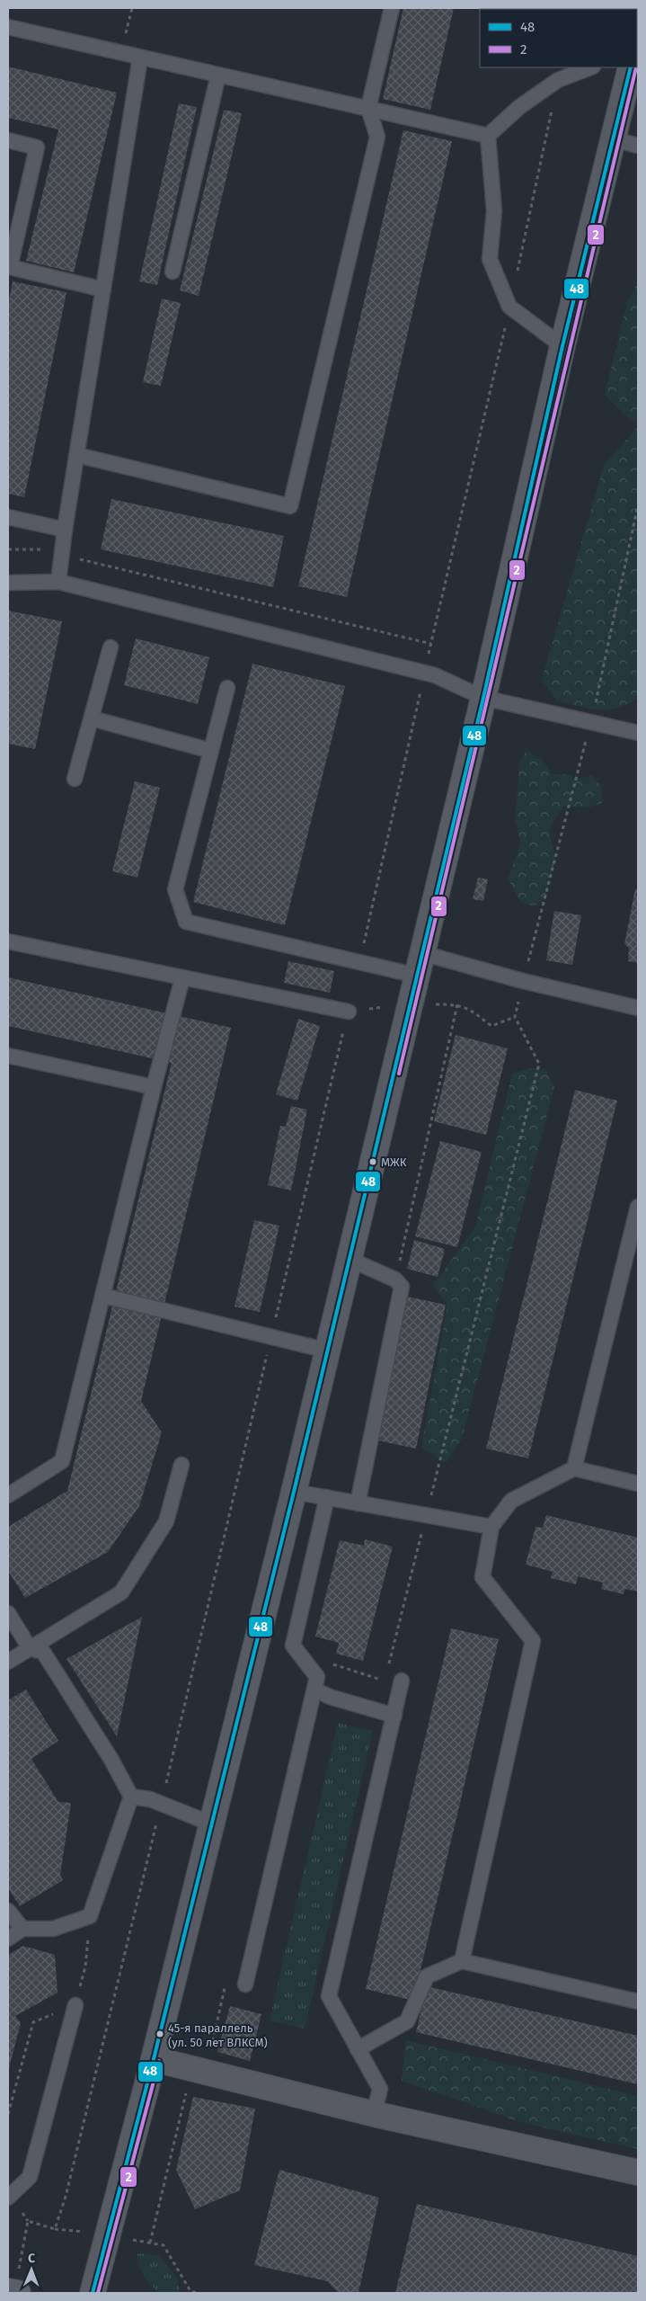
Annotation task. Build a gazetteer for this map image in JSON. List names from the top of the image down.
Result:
{
  "places": ["МЖК", "45-я параллель (ул. 50 лет ВЛКСМ)"],
  "lines": ["transit line 48", "transit line 2"],
  "legend": ["48", "2"],
  "north": "top"
}
